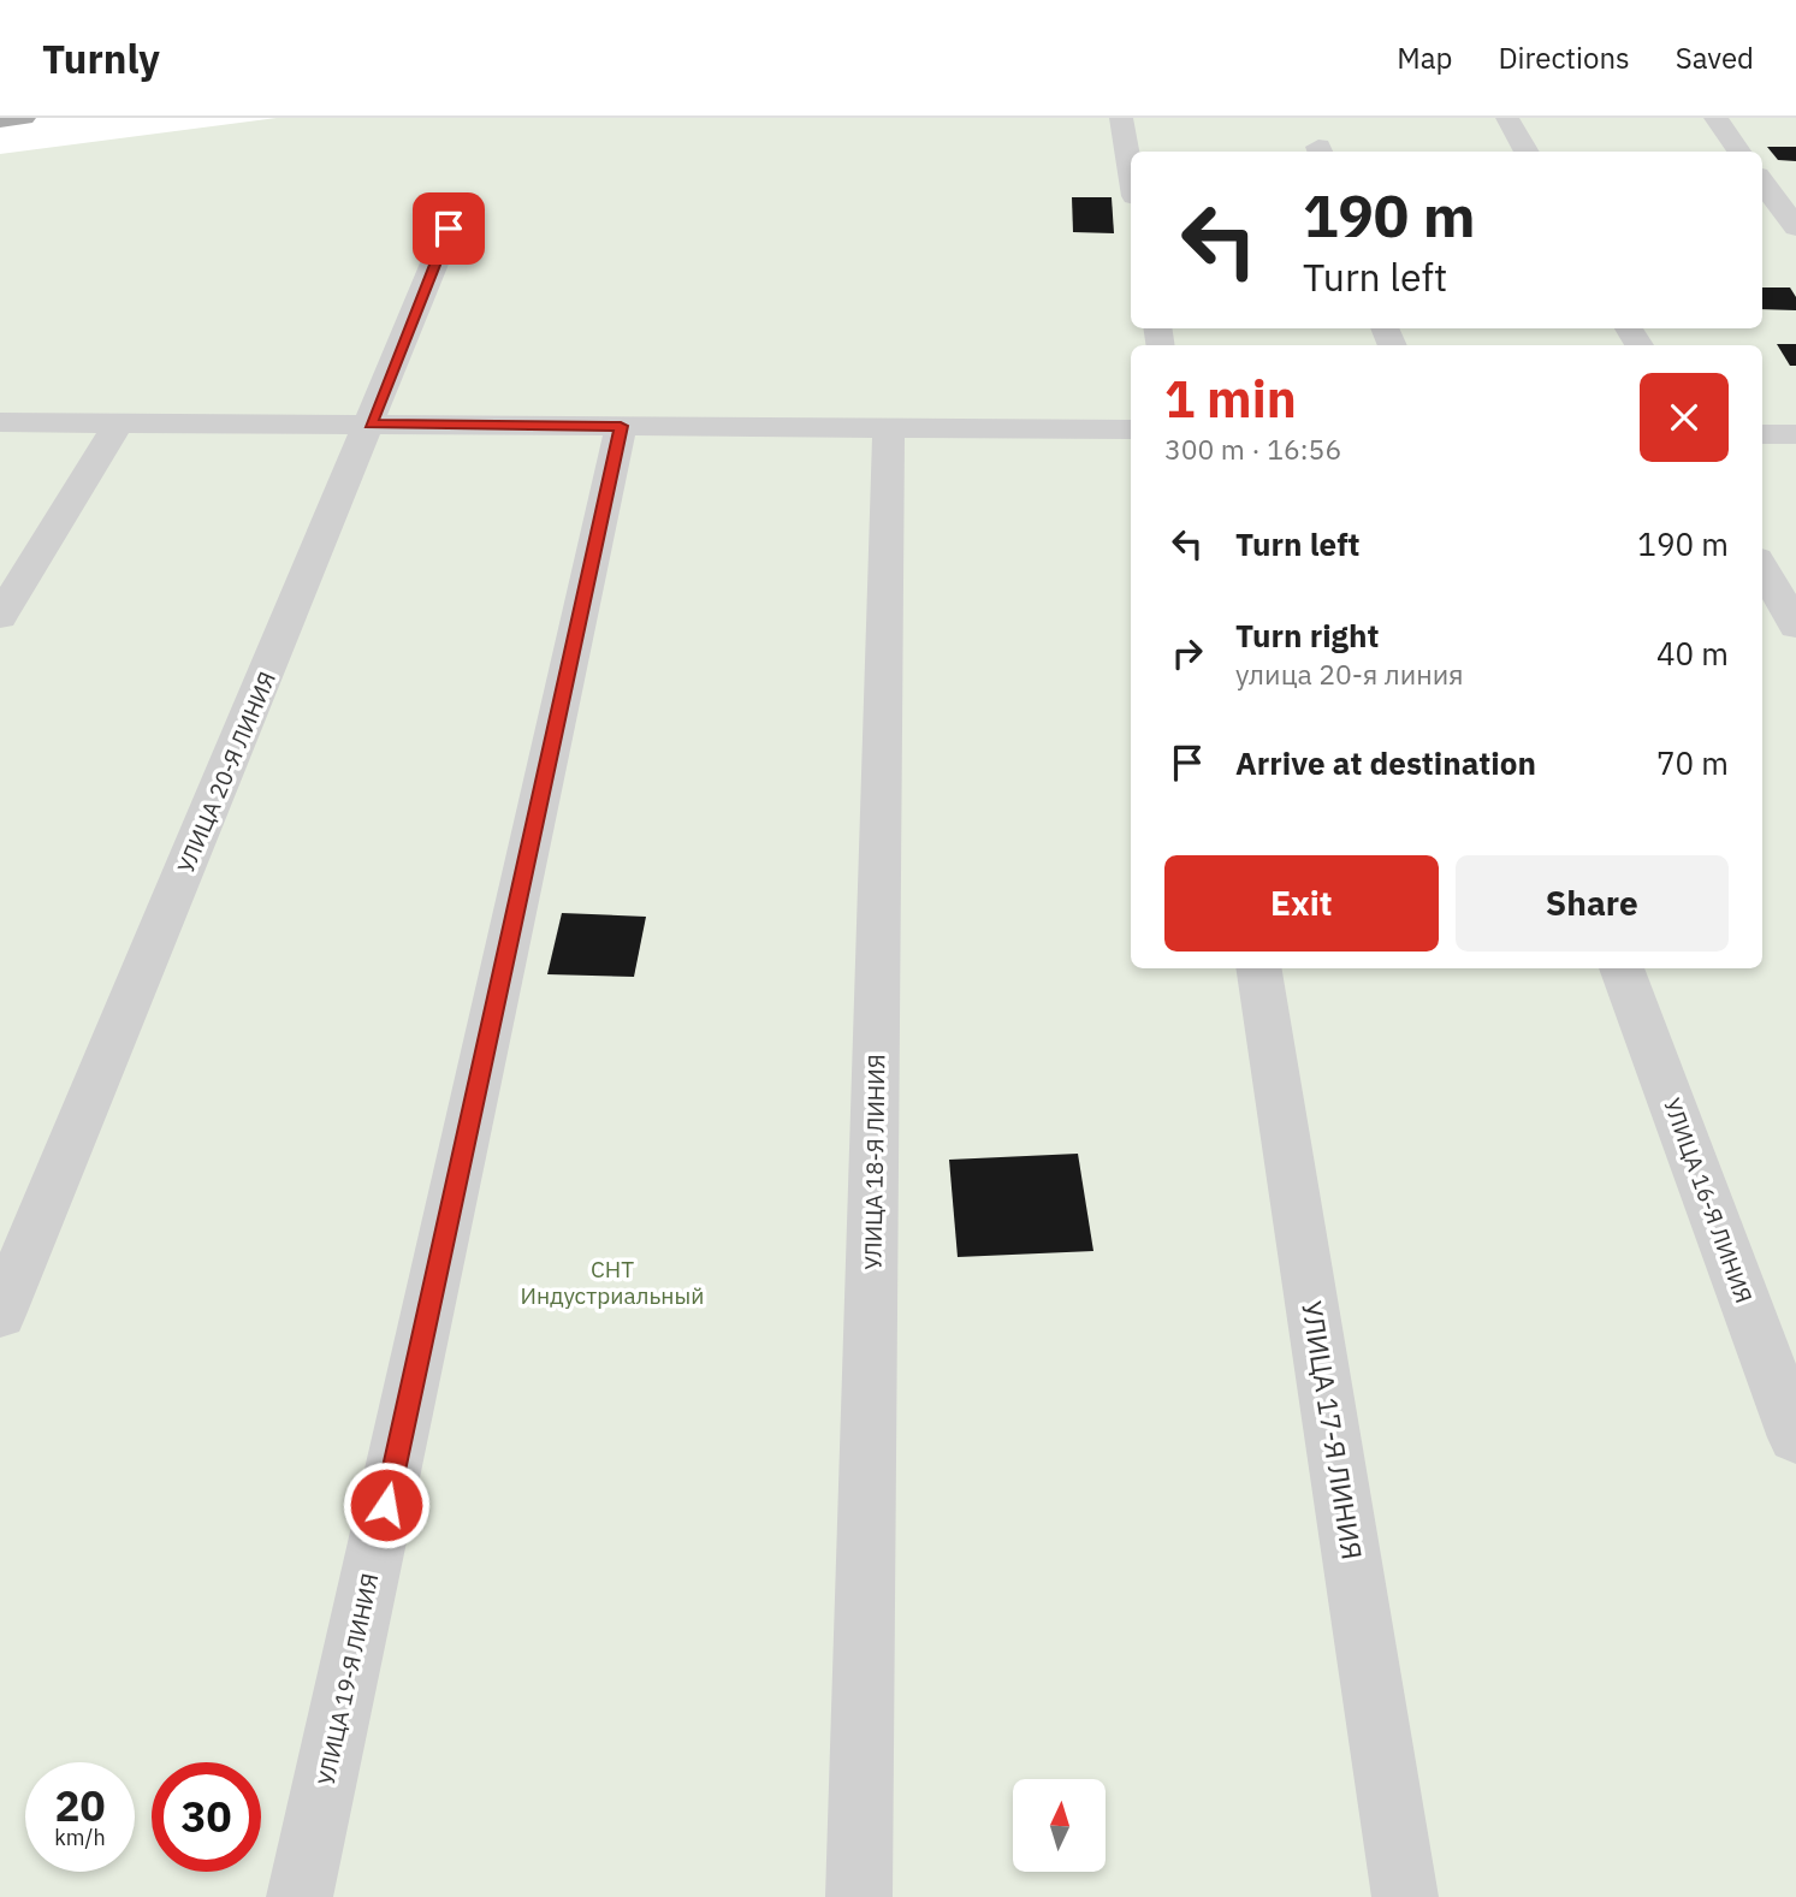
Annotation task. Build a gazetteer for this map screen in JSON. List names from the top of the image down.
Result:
{
  "streets": {
    "street": [
      "УЛИЦА 20-Я ЛИНИЯ",
      "УЛИЦА 18-Я ЛИНИЯ",
      "УЛИЦА 16-Я ЛИНИЯ",
      "УЛИЦА 17-Я ЛИНИЯ",
      "УЛИЦА 19-Я ЛИНИЯ"
    ]
  },
  "parks": ["СНТ Индустриальный"],
  "north": "top",
  "page": {
    "header": "Turnly",
    "nav": ["Map", "Directions", "Saved"],
    "turn": ["190 m", "Turn left"],
    "heading": ["1 min", "300 m · 16:56"],
    "list": [
      {
        "name": "Turn left",
        "value": "190 m"
      },
      {
        "name": "Turn right",
        "note": "улица 20-я линия",
        "value": "40 m"
      },
      {
        "name": "Arrive at destination",
        "value": "70 m"
      }
    ],
    "buttons": ["Exit", "Share"],
    "speed": "20 km/h",
    "limit": "30"
  }
}
